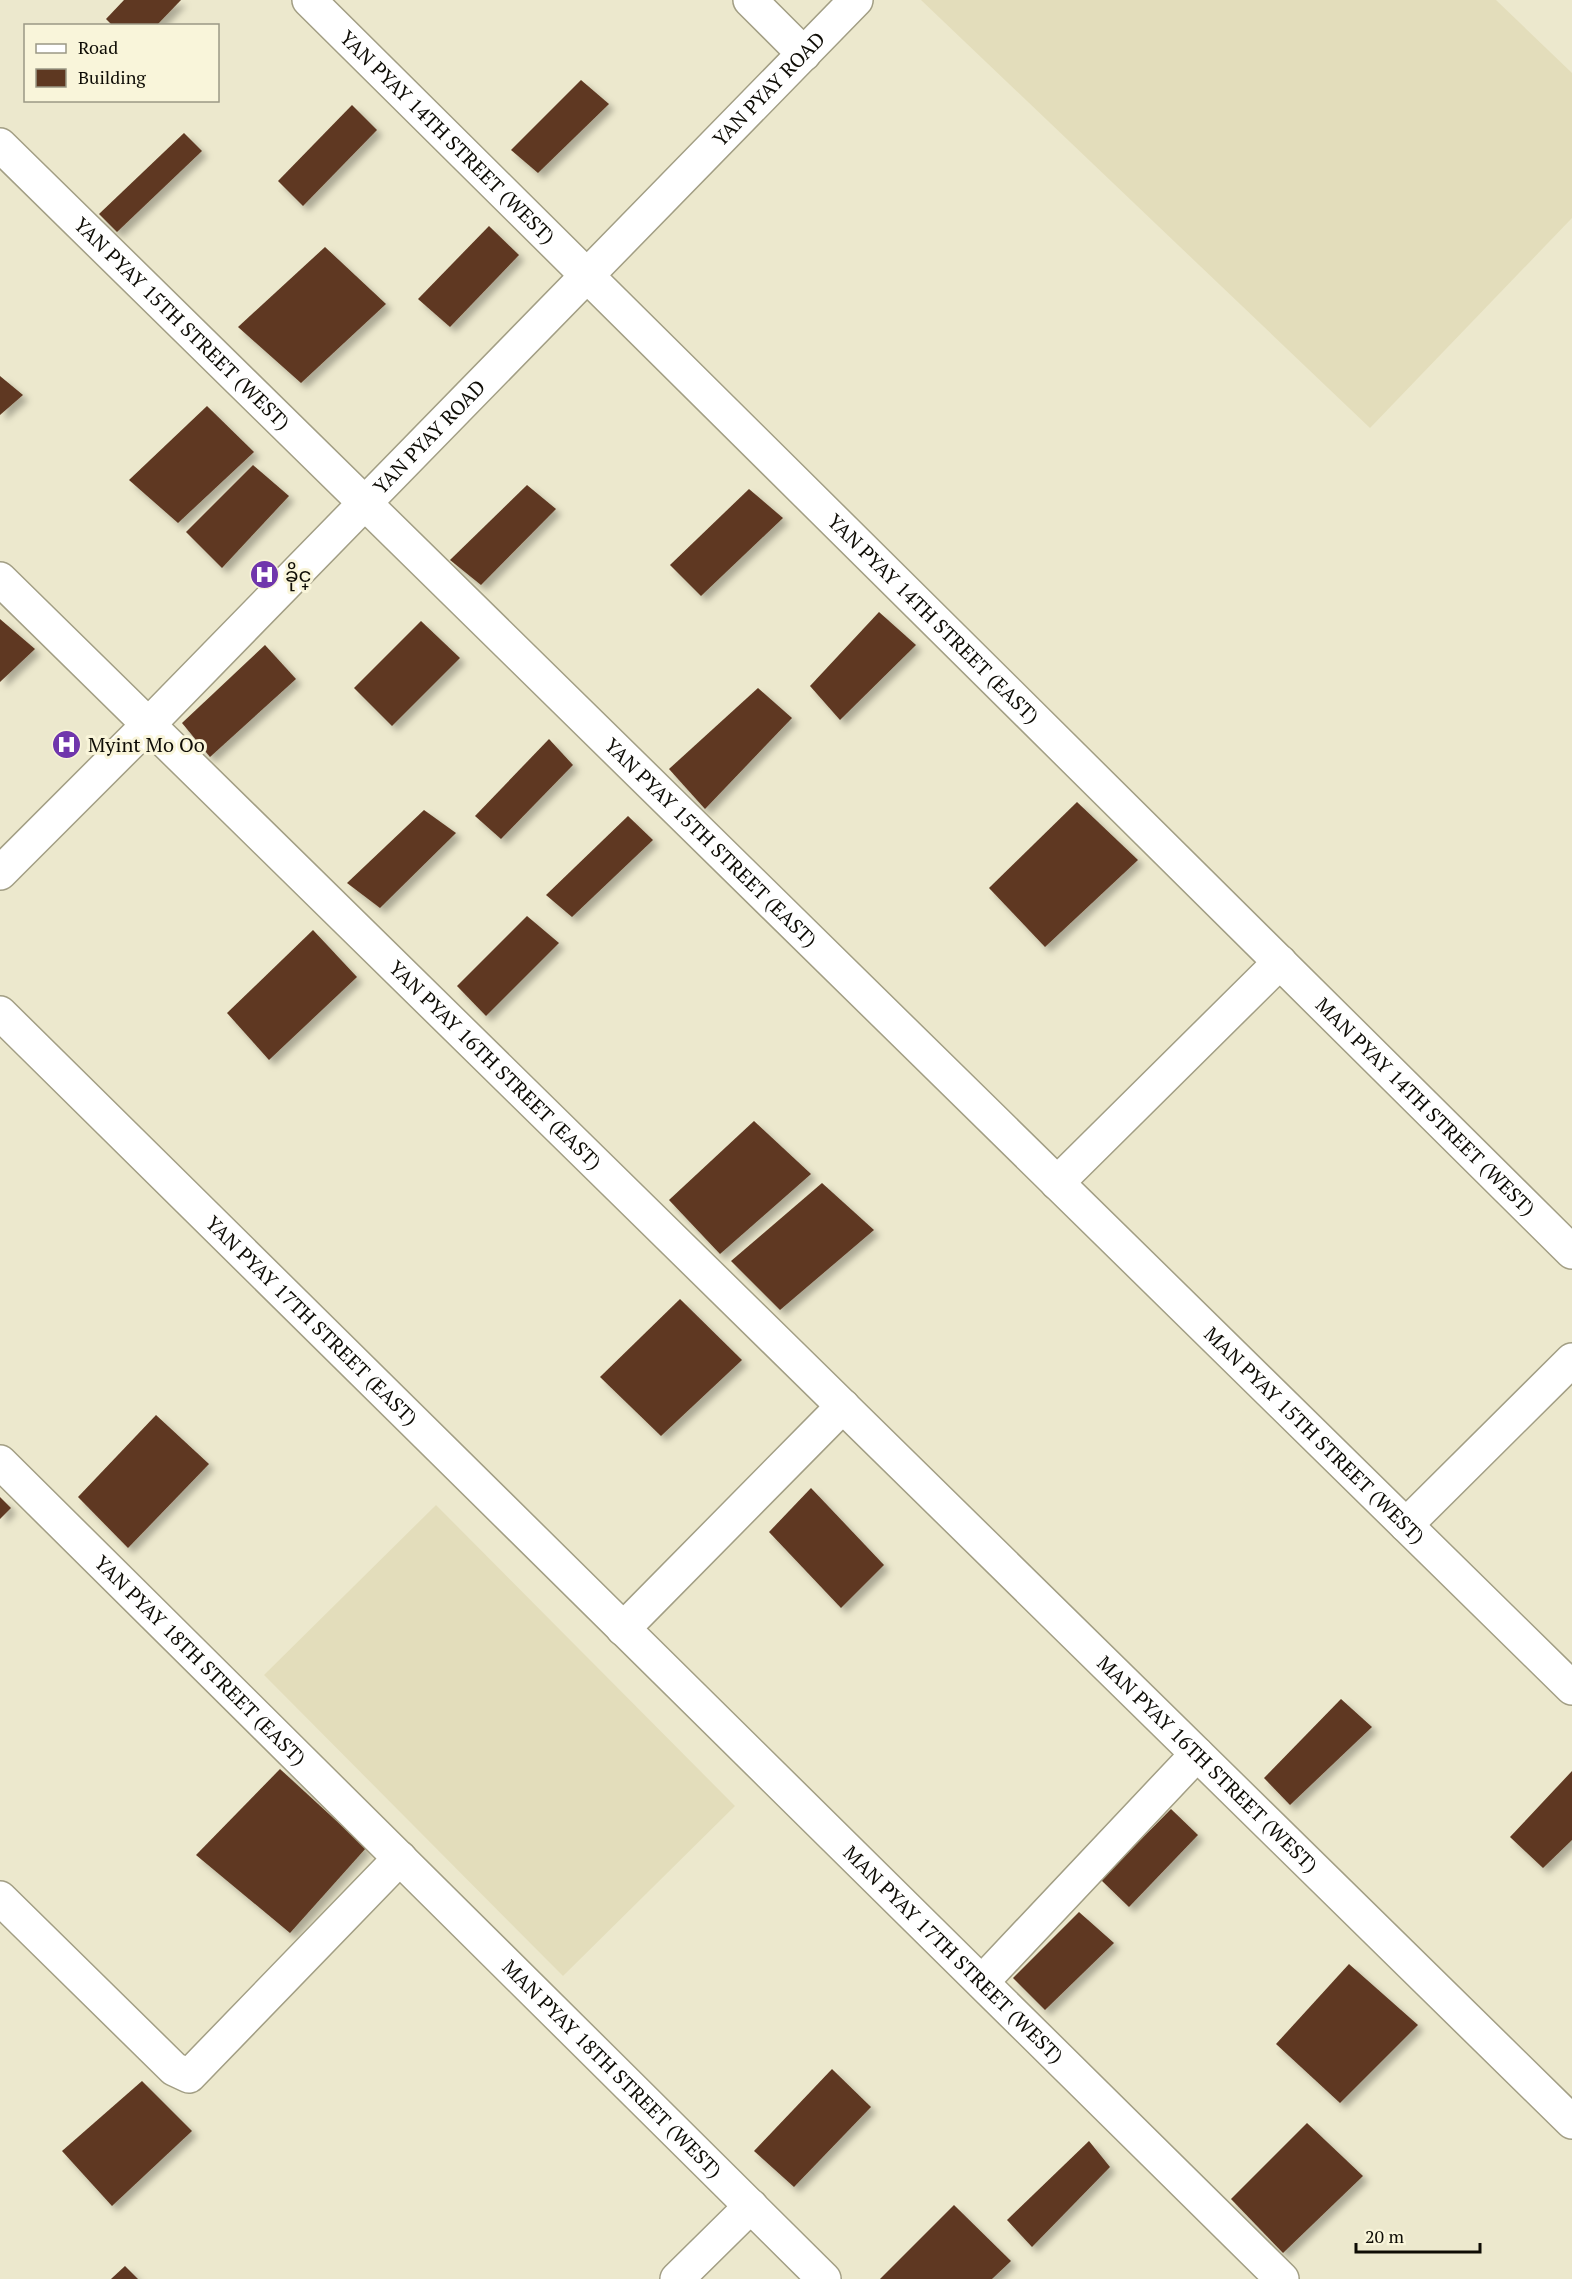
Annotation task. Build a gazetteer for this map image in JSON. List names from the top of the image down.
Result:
{
  "streets": {
    "street": [
      "YAN PYAY ROAD",
      "YAN PYAY 14TH STREET (WEST)",
      "YAN PYAY 15TH STREET (WEST)",
      "YAN PYAY 14TH STREET (EAST)",
      "YAN PYAY 15TH STREET (EAST)",
      "YAN PYAY 16TH STREET (EAST)",
      "MAN PYAY 14TH STREET (WEST)",
      "YAN PYAY 17TH STREET (EAST)",
      "MAN PYAY 15TH STREET (WEST)",
      "YAN PYAY 18TH STREET (EAST)",
      "MAN PYAY 16TH STREET (WEST)",
      "MAN PYAY 17TH STREET (WEST)",
      "MAN PYAY 18TH STREET (WEST)"
    ]
  },
  "crossings": [
    ["YAN PYAY ROAD", "YAN PYAY 14TH STREET (WEST)"],
    ["YAN PYAY ROAD", "YAN PYAY 15TH STREET (WEST)"],
    ["YAN PYAY ROAD", "YAN PYAY 14TH STREET (EAST)"],
    ["YAN PYAY ROAD", "YAN PYAY 15TH STREET (EAST)"],
    ["YAN PYAY ROAD", "YAN PYAY 16TH STREET (EAST)"],
    ["YAN PYAY 14TH STREET (WEST)", "YAN PYAY 14TH STREET (EAST)"],
    ["YAN PYAY 15TH STREET (WEST)", "YAN PYAY 15TH STREET (EAST)"],
    ["YAN PYAY 14TH STREET (EAST)", "MAN PYAY 14TH STREET (WEST)"],
    ["YAN PYAY 15TH STREET (EAST)", "MAN PYAY 15TH STREET (WEST)"],
    ["YAN PYAY 16TH STREET (EAST)", "MAN PYAY 16TH STREET (WEST)"],
    ["YAN PYAY 17TH STREET (EAST)", "MAN PYAY 17TH STREET (WEST)"],
    ["YAN PYAY 18TH STREET (EAST)", "MAN PYAY 18TH STREET (WEST)"]
  ],
  "places": {
    "hospital": ["ခိုင္", "Myint Mo Oo"]
  },
  "legend": ["Road", "Building"],
  "scale_bar": "20 m"
}
